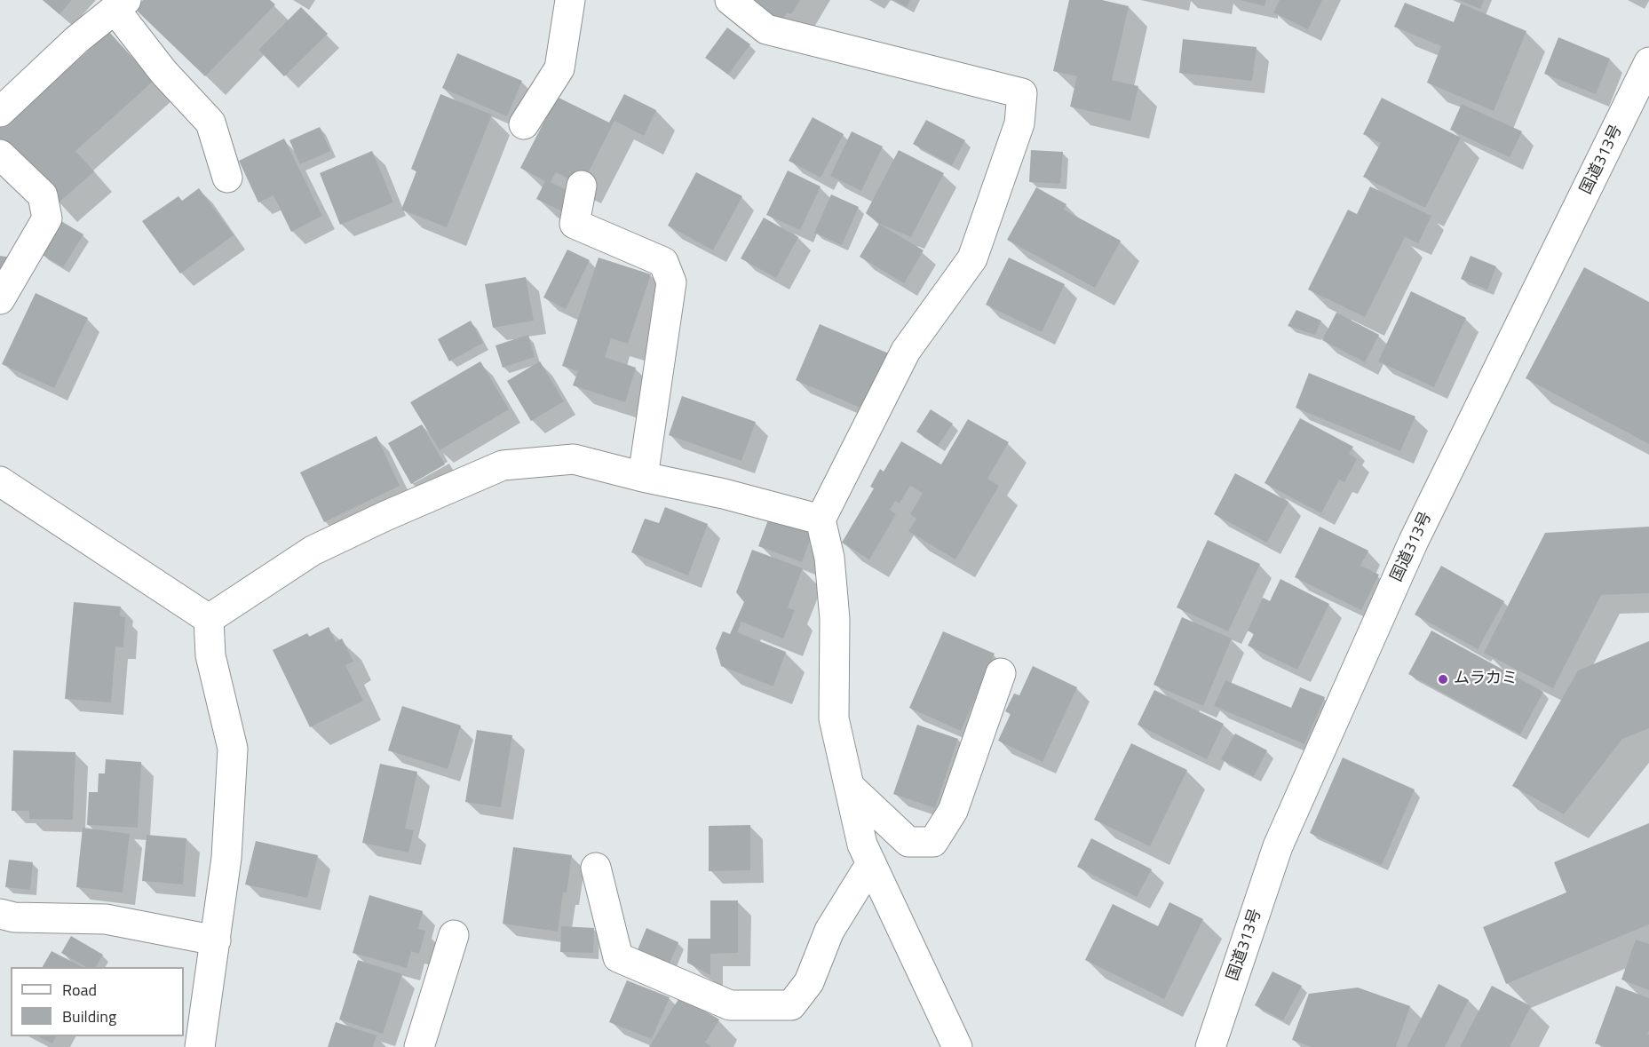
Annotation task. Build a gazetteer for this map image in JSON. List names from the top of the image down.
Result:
{
  "streets": {
    "main road": ["国道313号"]
  },
  "places": ["ムラカミ"],
  "legend": ["Road", "Building"]
}
